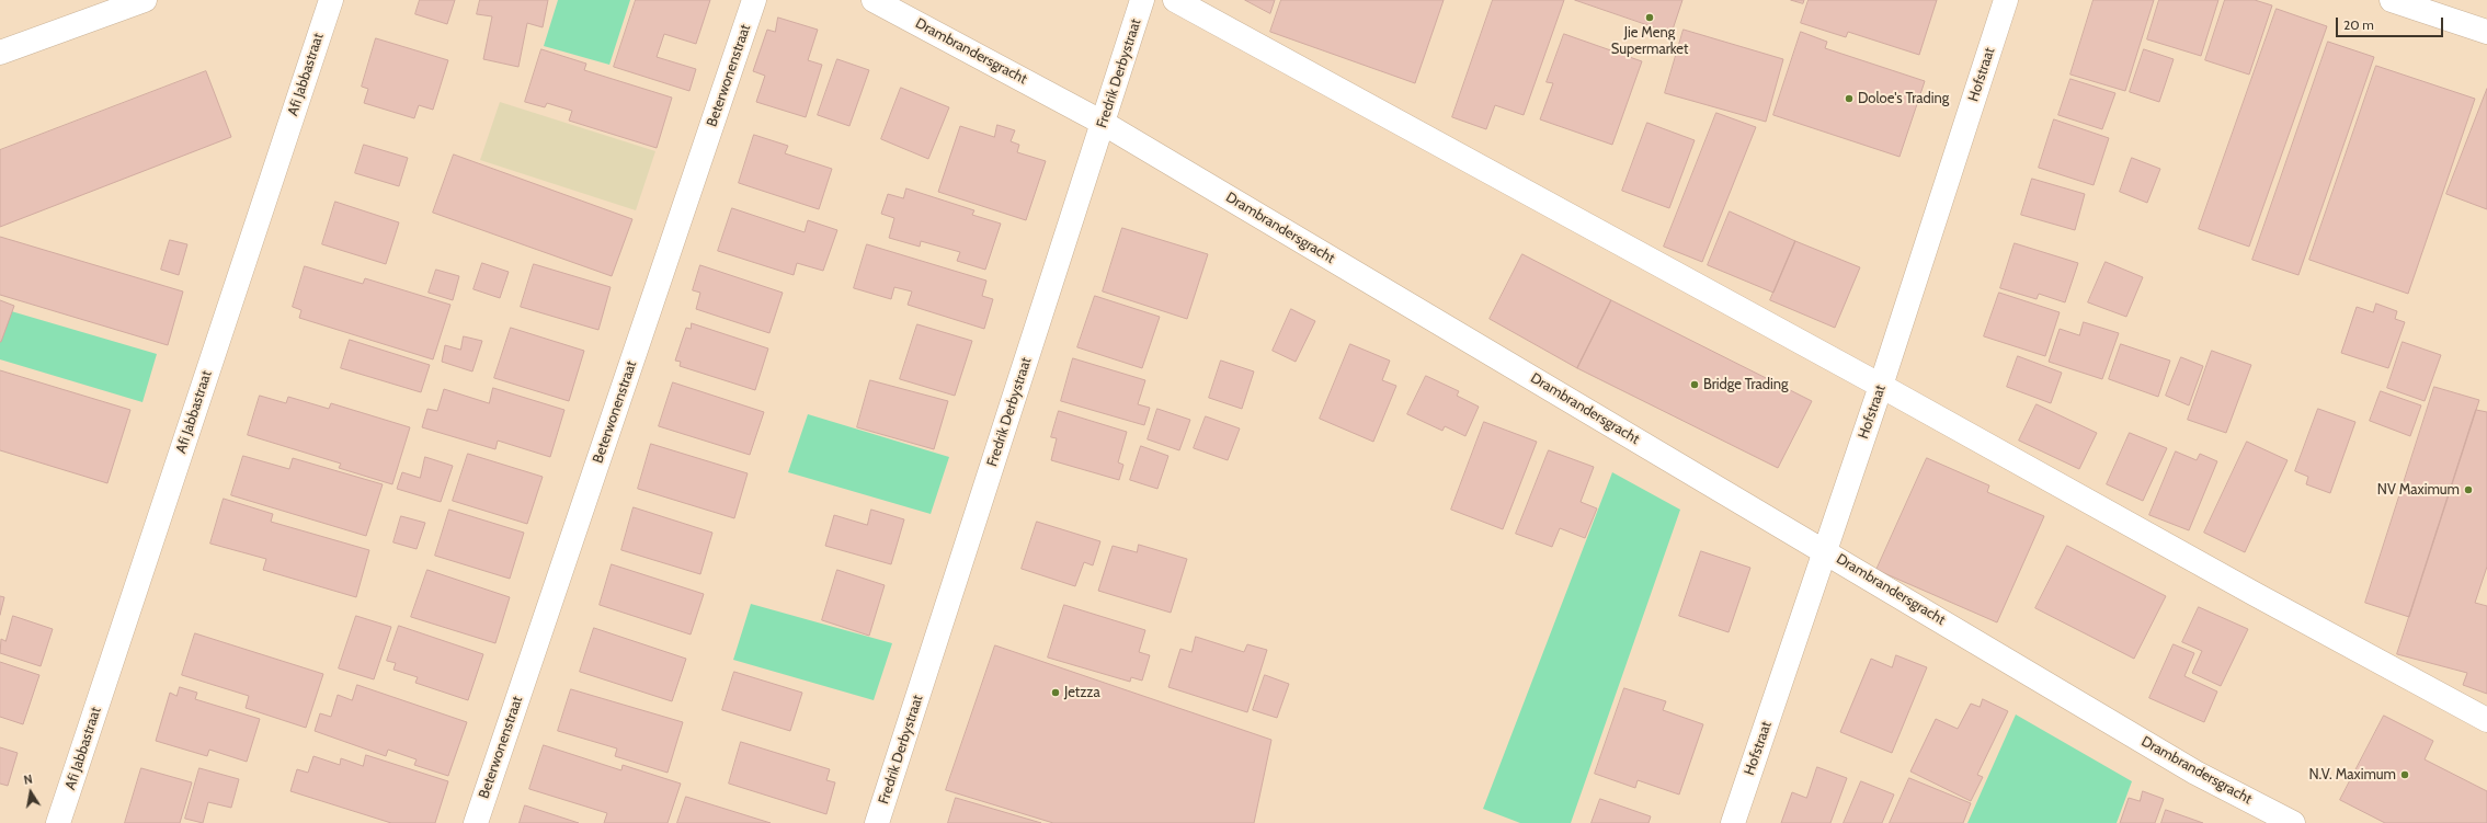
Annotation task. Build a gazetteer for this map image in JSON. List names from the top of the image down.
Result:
{
  "streets": {
    "street": [
      "Drambrandersgracht",
      "Fredrik Derbystraat",
      "Afi Jabbastraat",
      "Hofstraat",
      "Beterwonenstraat"
    ]
  },
  "crossings": [
    ["Drambrandersgracht", "Fredrik Derbystraat"],
    ["Drambrandersgracht", "Hofstraat"]
  ],
  "places": [
    "Jie Meng Supermarket",
    "Doloe's Trading",
    "Bridge Trading",
    "NV Maximum",
    "Jetzza",
    "N.V. Maximum"
  ],
  "scale_bar": "20 m",
  "north": "top"
}
